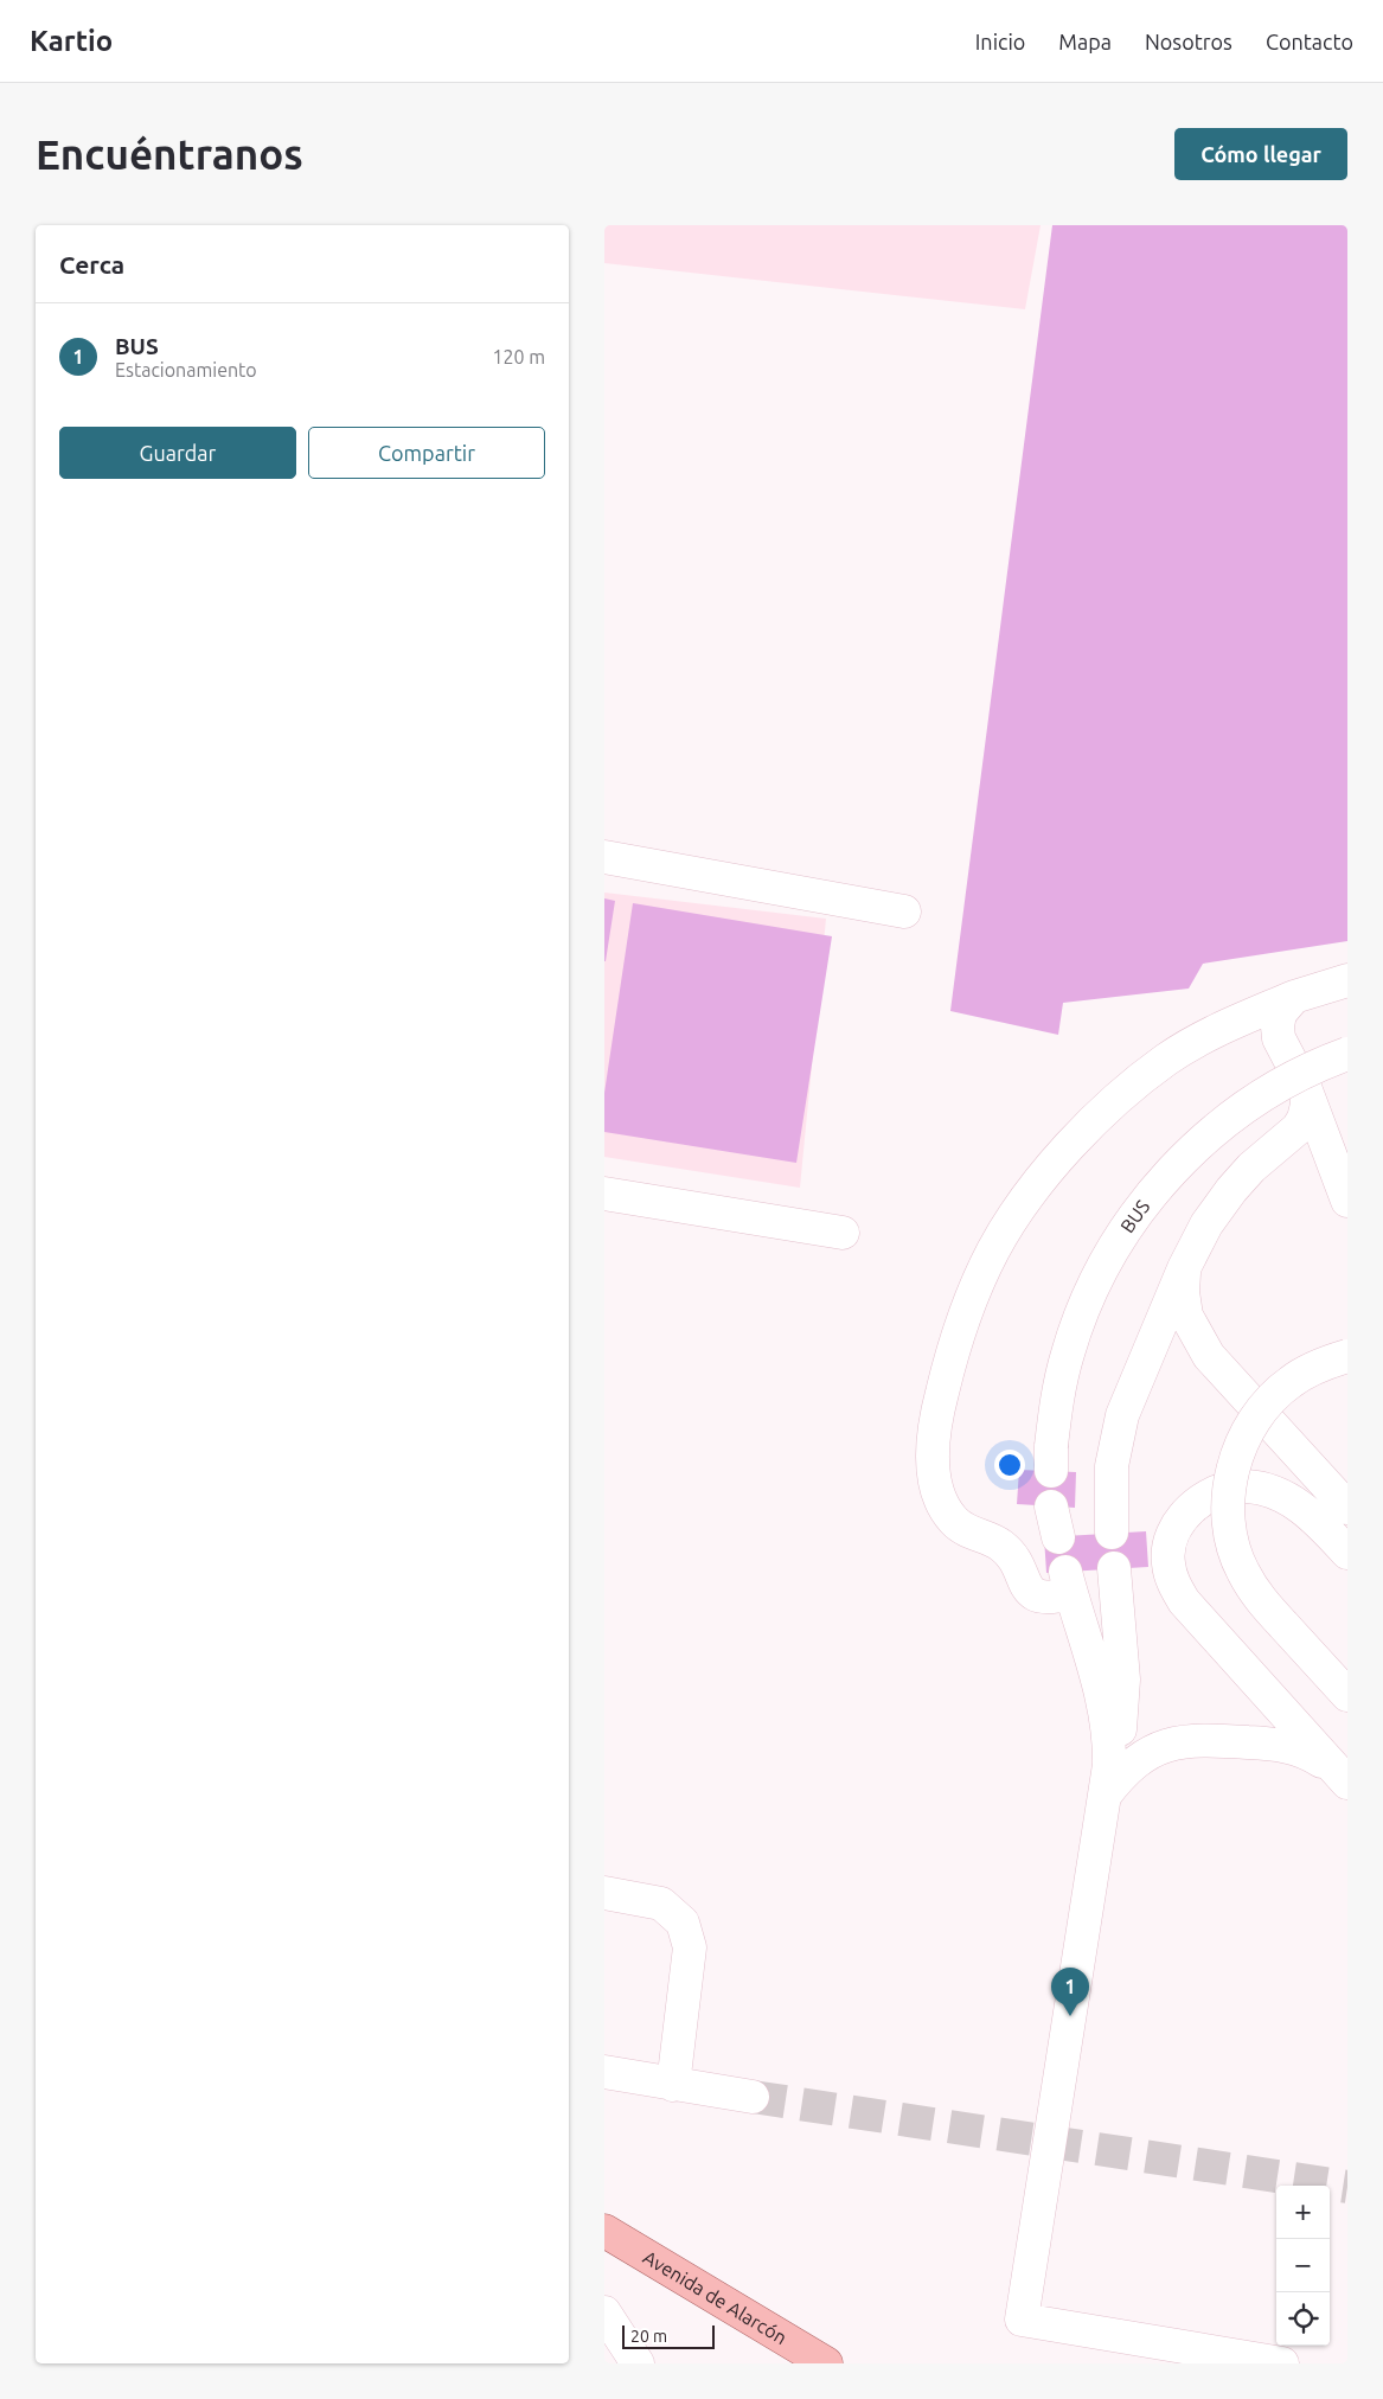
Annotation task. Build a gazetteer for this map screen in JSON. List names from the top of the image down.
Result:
{
  "streets": {
    "main road": ["Avenida de Alarcón"],
    "lane": ["BUS"]
  },
  "scale_bar": "20 m",
  "page": {
    "header": "Kartio",
    "nav": [
      "Inicio",
      "Mapa",
      "Nosotros",
      "Contacto"
    ],
    "buttons": [
      "Cómo llegar",
      ["Guardar", "Compartir"]
    ],
    "title": "Encuéntranos",
    "heading": "Cerca",
    "list": [
      {
        "mark": "1",
        "name": "BUS",
        "note": "Estacionamiento",
        "value": "120 m"
      }
    ],
    "pins": "1",
    "map_buttons": ["+", "−"],
    "scale": "20 m"
  }
}
